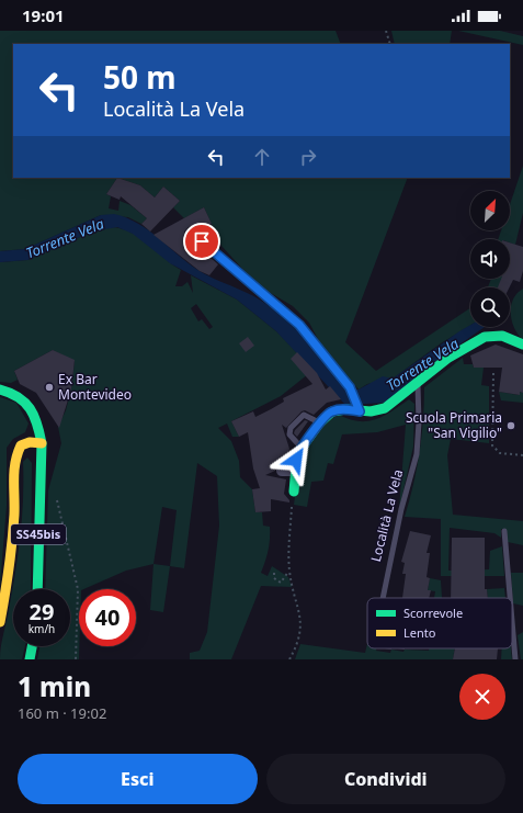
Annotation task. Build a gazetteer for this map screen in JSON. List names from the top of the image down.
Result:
{
  "streets": {
    "street": ["SS45bis"],
    "lane": ["Località La Vela"]
  },
  "water": ["Torrente Vela"],
  "places": ["Ex Bar Montevideo", "Scuola Primaria \"San Vigilio\""],
  "legend": ["Scorrevole", "Lento"],
  "north": "top right",
  "page": {
    "status": "19:01",
    "turn": ["50 m", "Località La Vela"],
    "speed": "29 km/h",
    "limit": "40",
    "heading": ["1 min", "160 m · 19:02"],
    "buttons": ["Esci", "Condividi"]
  }
}
